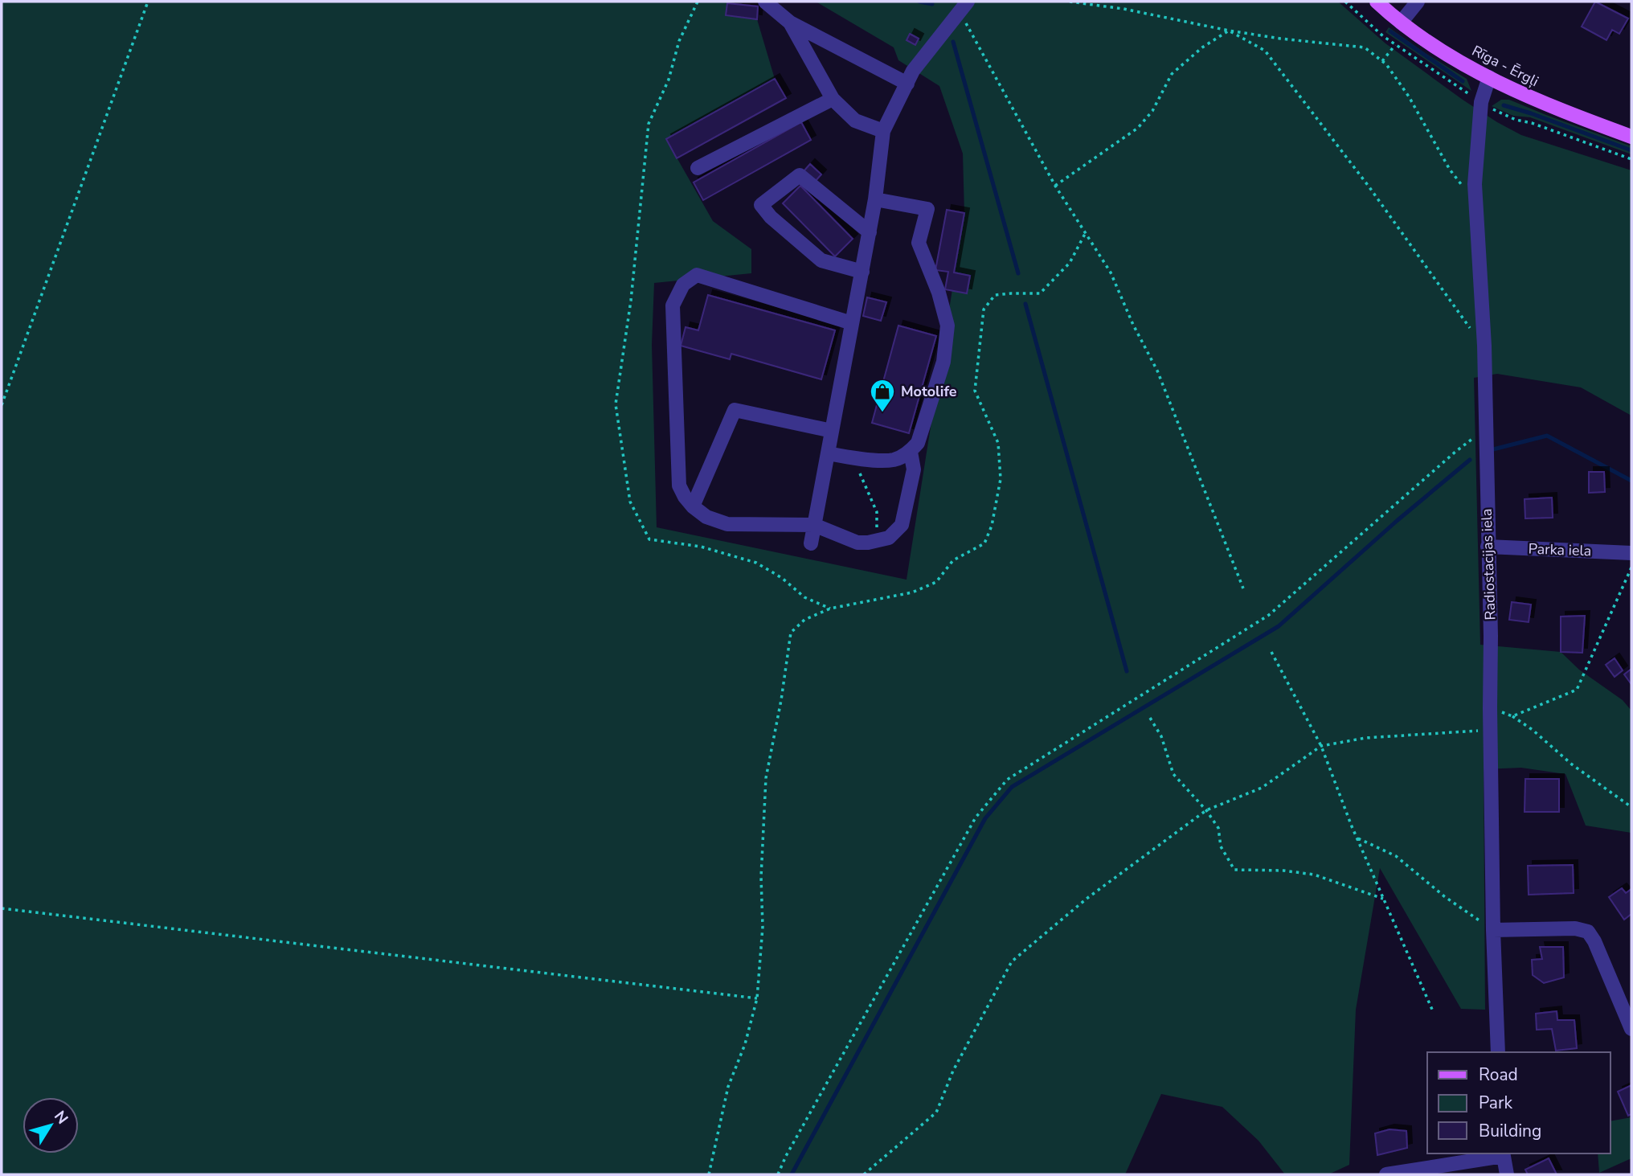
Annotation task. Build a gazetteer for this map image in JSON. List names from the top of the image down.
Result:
{
  "streets": {
    "main road": ["Rīga - Ērgļi"],
    "street": ["Parka iela", "Radiostacijas iela"]
  },
  "crossings": [
    ["Rīga - Ērgļi", "Radiostacijas iela"],
    ["Parka iela", "Radiostacijas iela"]
  ],
  "places": {
    "shop": ["Motolife"]
  },
  "legend": ["Road", "Park", "Building"],
  "north": "top right"
}
